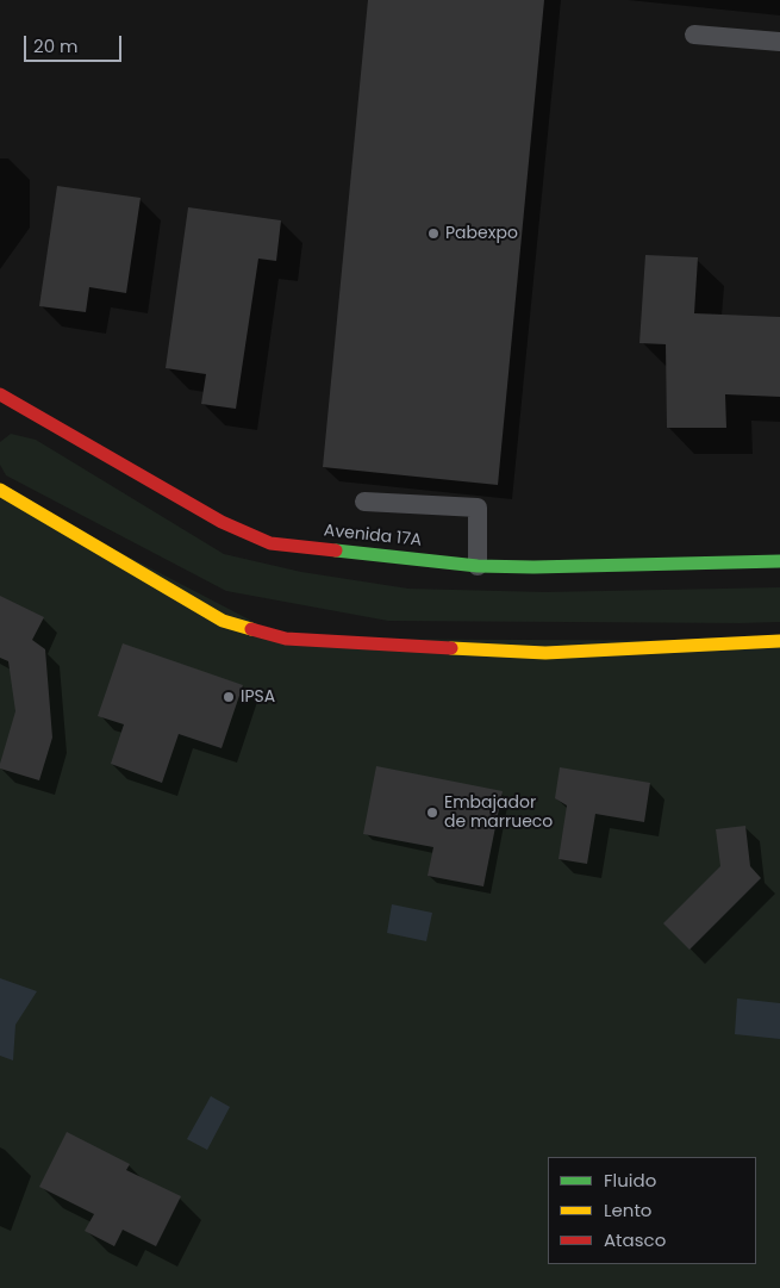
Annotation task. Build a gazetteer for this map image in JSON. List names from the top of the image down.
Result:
{
  "streets": {
    "main road": ["Avenida 17A"]
  },
  "places": ["Pabexpo", "IPSA", "Embajador de marrueco"],
  "legend": ["Fluido", "Lento", "Atasco"],
  "scale_bar": "20 m"
}
